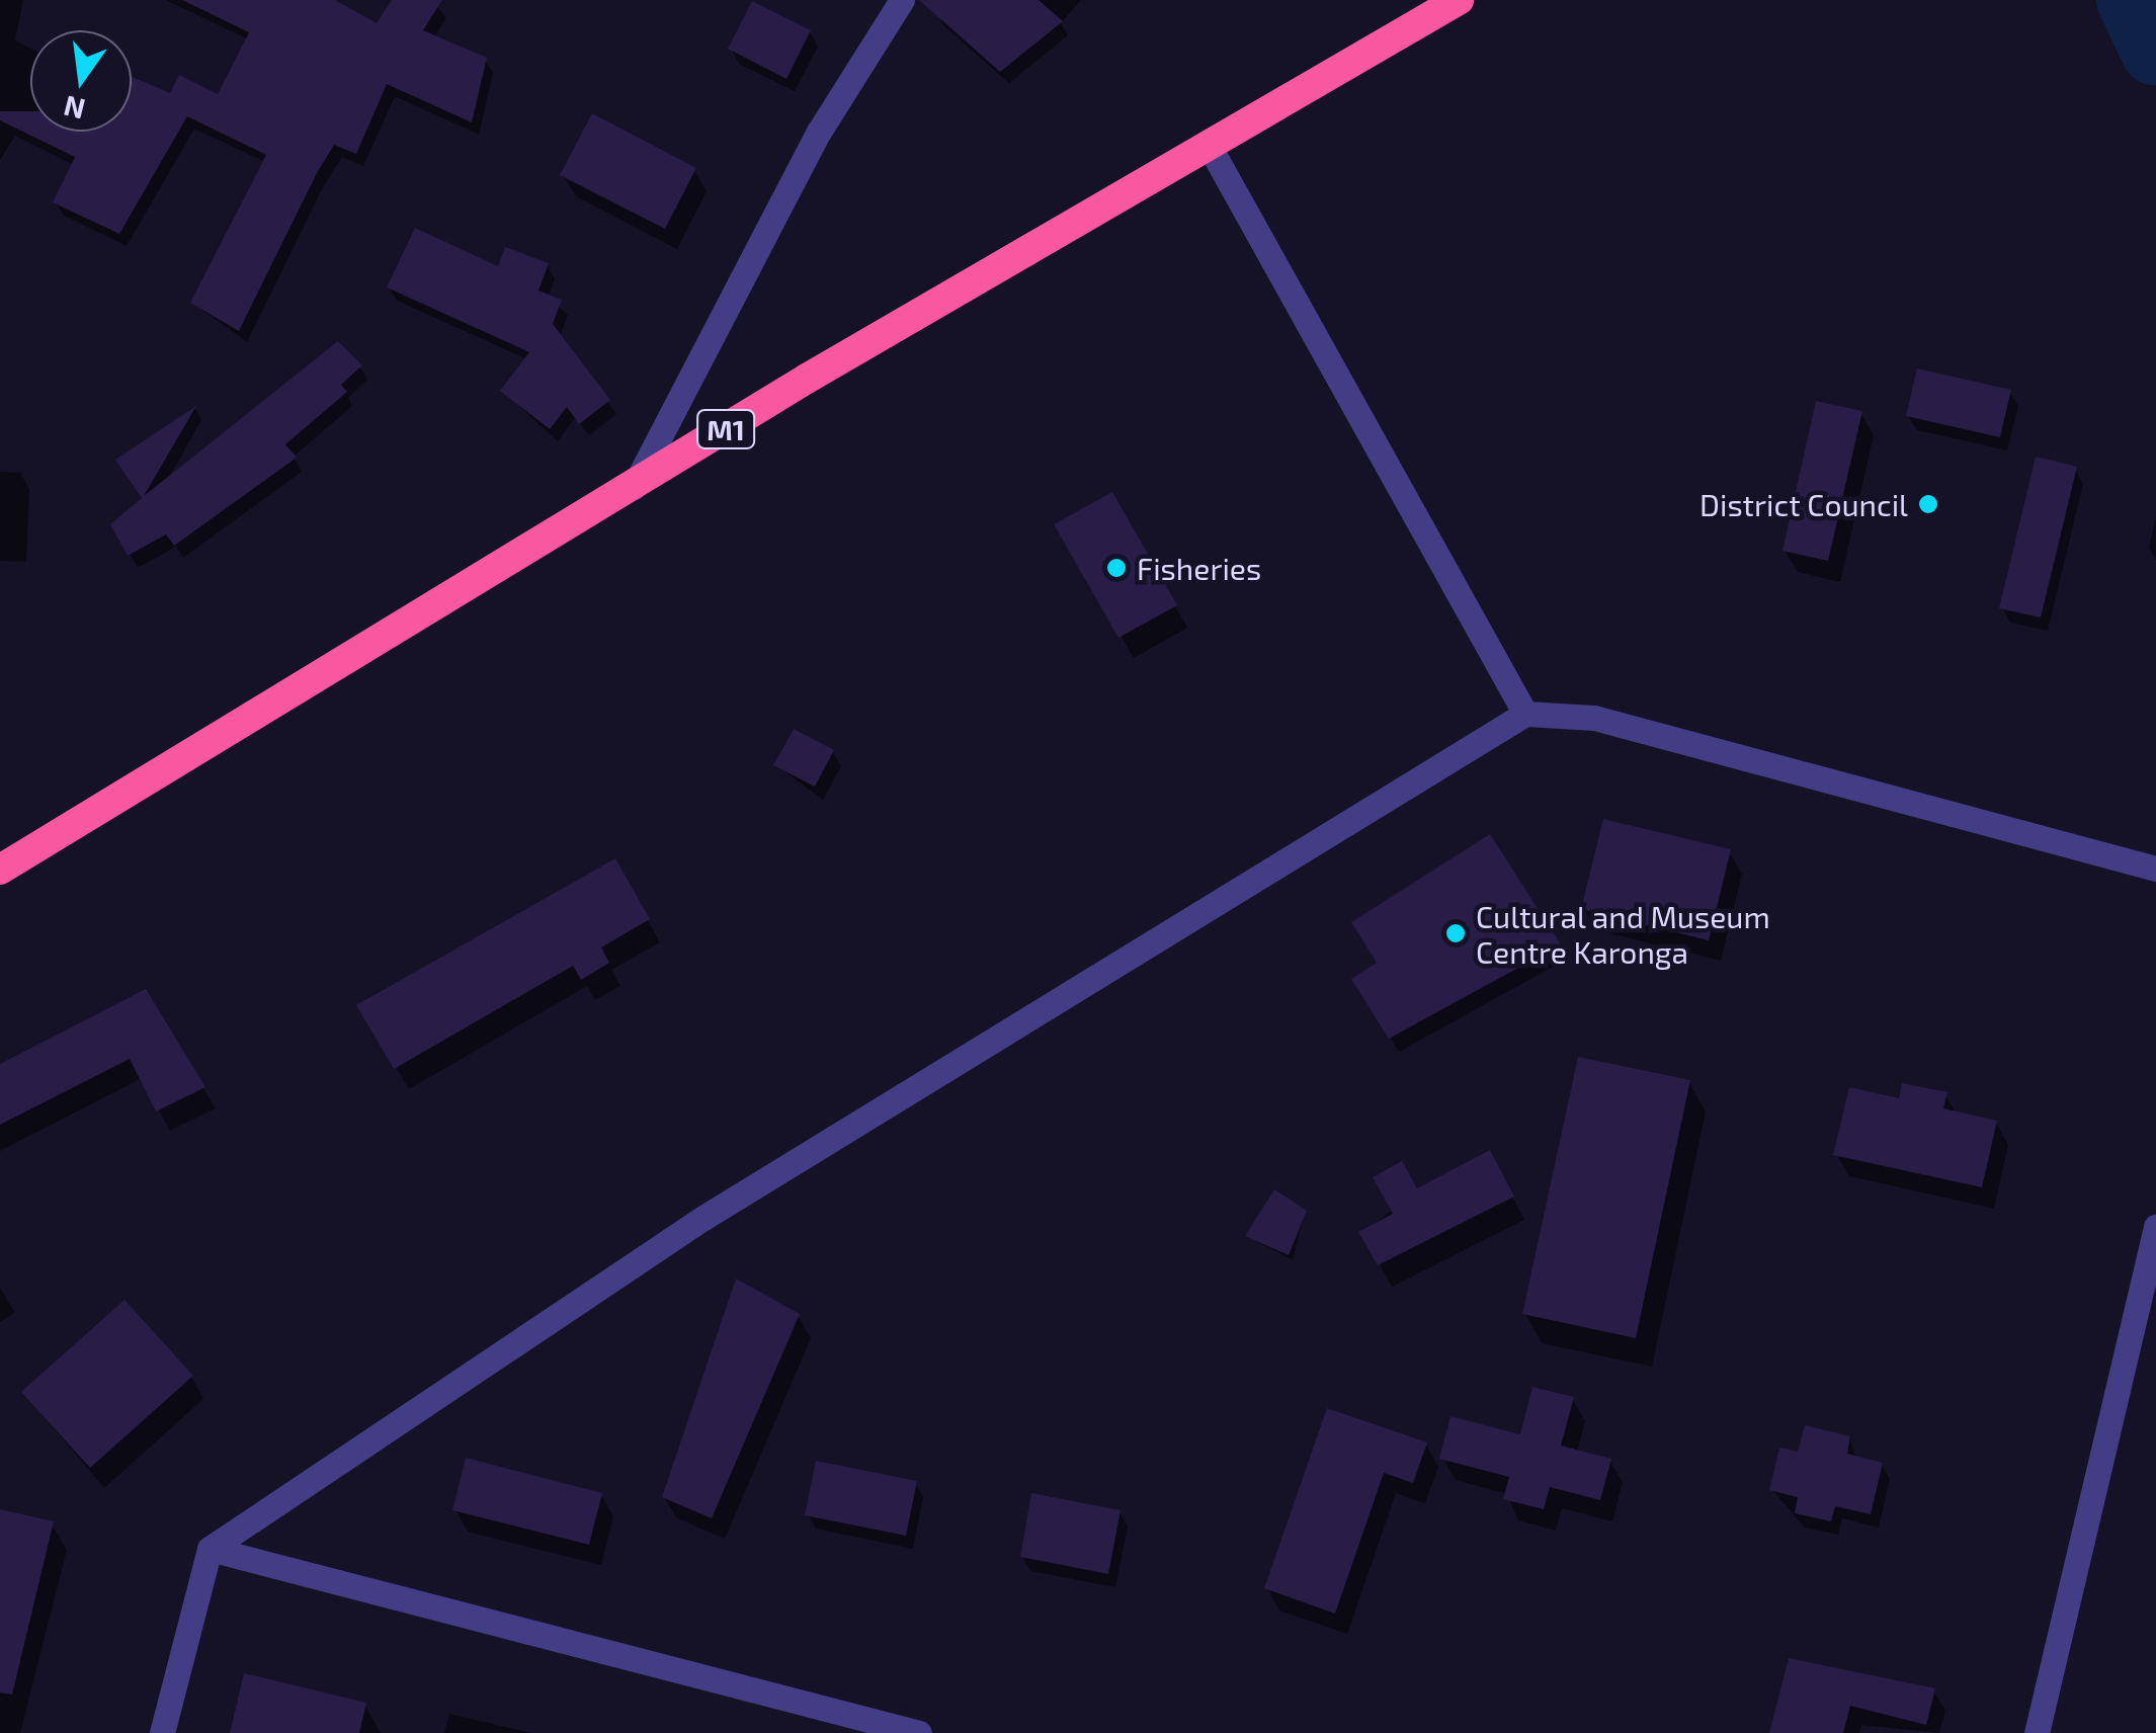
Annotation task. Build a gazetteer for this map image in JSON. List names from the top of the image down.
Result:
{
  "streets": {
    "highway": ["M1"]
  },
  "places": ["District Council", "Fisheries", "Cultural and Museum Centre Karonga"],
  "north": "bottom"
}
